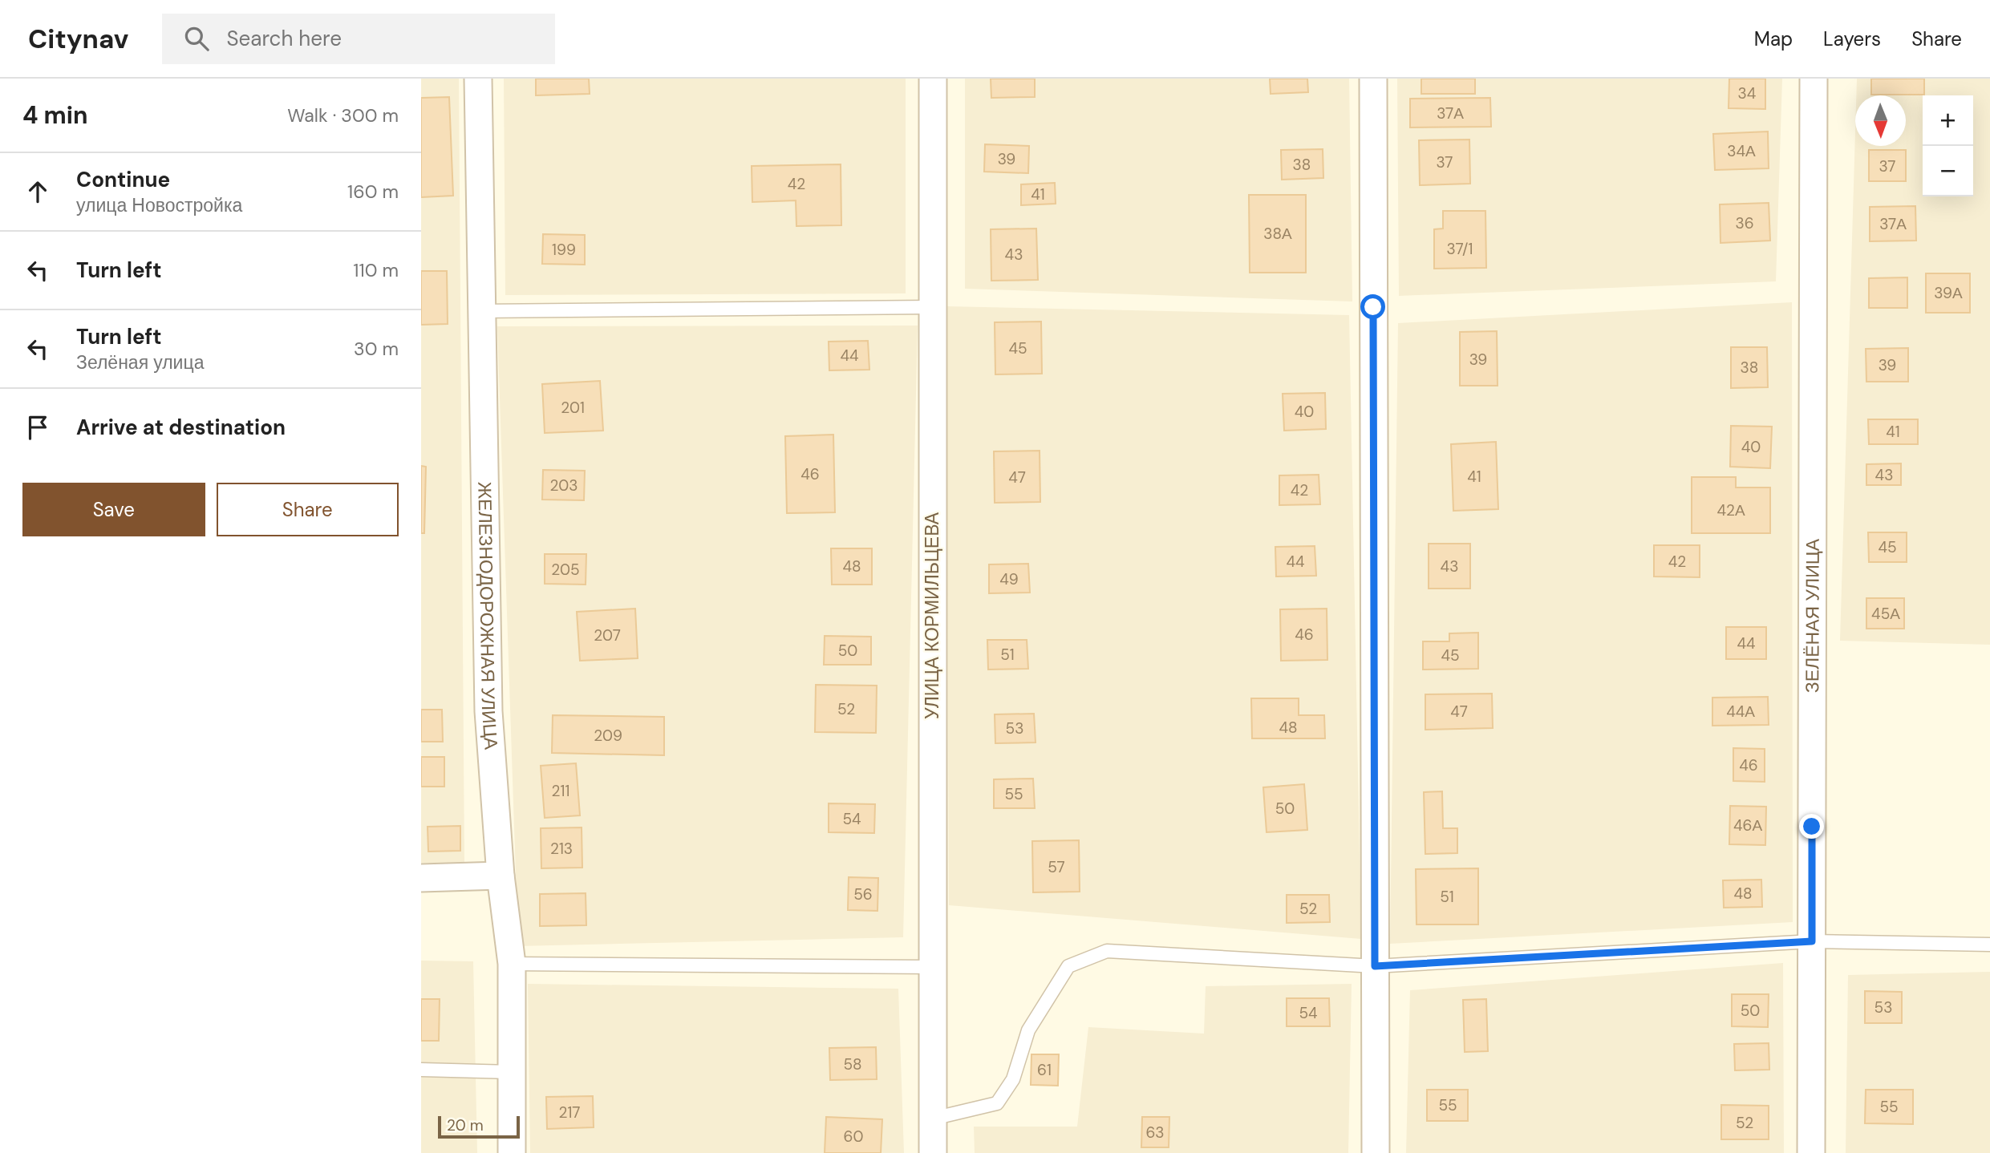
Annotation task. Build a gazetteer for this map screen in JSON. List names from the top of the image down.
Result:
{
  "streets": {
    "street": ["УЛИЦА КОРМИЛЬЦЕВА", "ЗЕЛЁНАЯ УЛИЦА", "ЖЕЛЕЗНОДОРОЖНАЯ УЛИЦА"]
  },
  "house_numbers": [
    "34",
    "37А",
    "34А",
    "39",
    "37",
    "38",
    "37",
    "42",
    "41",
    "36",
    "37А",
    "38А",
    "37/1",
    "199",
    "43",
    "39А",
    "45",
    "44",
    "39",
    "39",
    "38",
    "201",
    "40",
    "41",
    "40",
    "46",
    "43",
    "41",
    "47",
    "203",
    "42",
    "42А",
    "45",
    "44",
    "42",
    "48",
    "43",
    "205",
    "49",
    "45А",
    "46",
    "207",
    "44",
    "50",
    "51",
    "45",
    "52",
    "47",
    "44А",
    "48",
    "53",
    "209",
    "46",
    "211",
    "55",
    "50",
    "54",
    "46А",
    "213",
    "57",
    "48",
    "56",
    "51",
    "52",
    "53",
    "50",
    "54",
    "58",
    "61",
    "55",
    "55",
    "217",
    "52",
    "63",
    "60"
  ],
  "scale_bar": "20 m",
  "north": "bottom",
  "page": {
    "header": "Citynav",
    "search": "Search here",
    "nav": ["Map", "Layers", "Share"],
    "heading": ["4 min", "Walk · 300 m"],
    "map_buttons": ["+", "−"],
    "list": [
      ["Continue", "улица Новостройка", "160 m"],
      ["Turn left", "110 m"],
      ["Turn left", "Зелёная улица", "30 m"],
      "Arrive at destination"
    ],
    "buttons": ["Save", "Share"],
    "scale": "20 m"
  }
}
